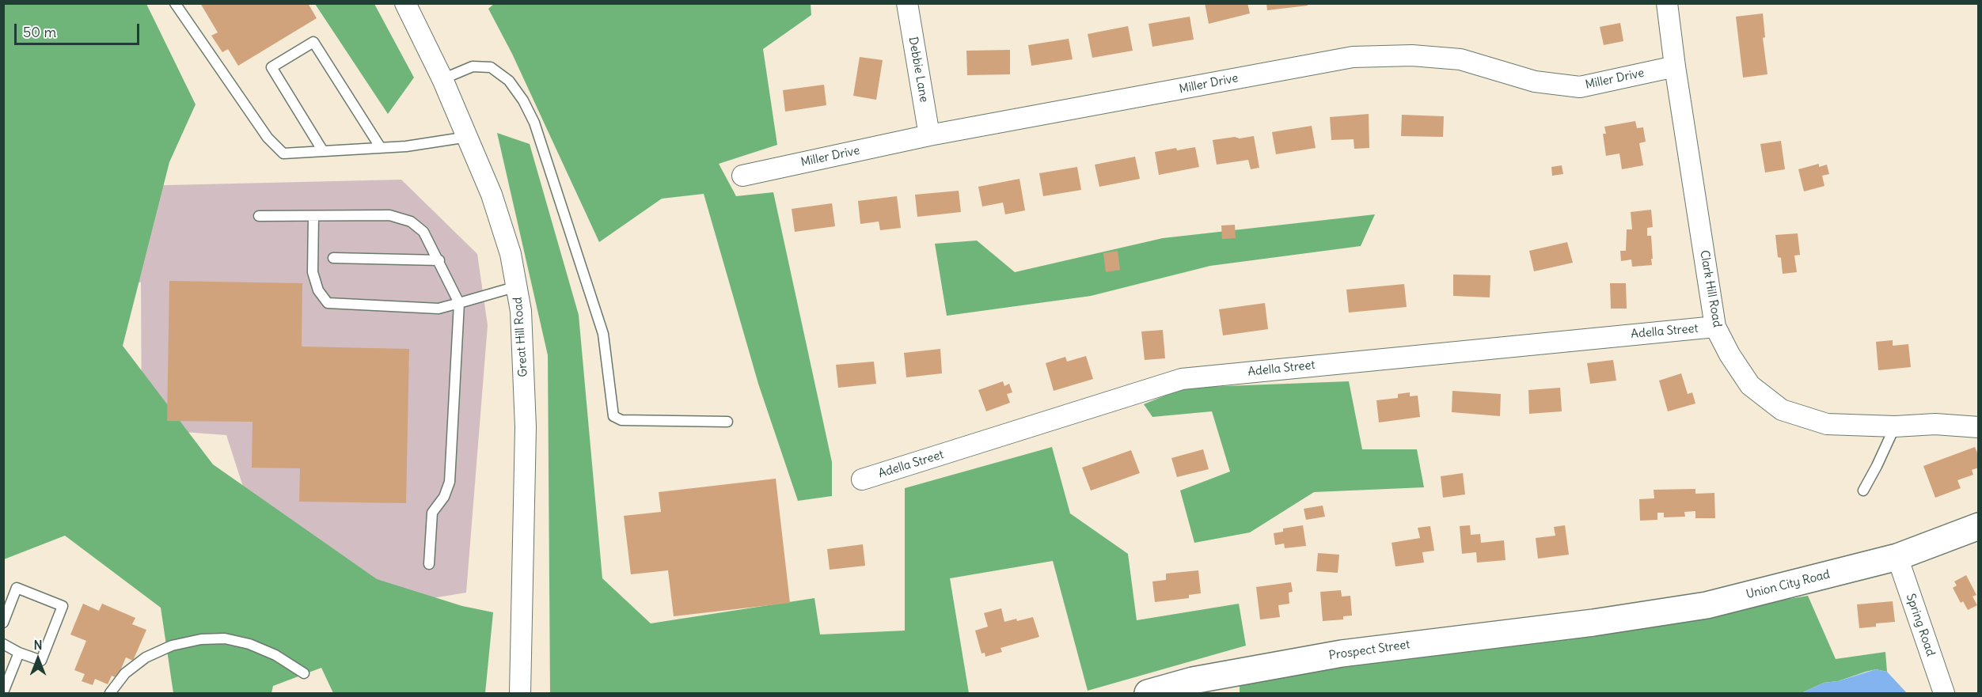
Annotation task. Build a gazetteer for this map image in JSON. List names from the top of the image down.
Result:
{
  "streets": {
    "main road": ["Union City Road", "Prospect Street"],
    "street": [
      "Debbie Lane",
      "Miller Drive",
      "Clark Hill Road",
      "Adella Street",
      "Great Hill Road",
      "Spring Road"
    ]
  },
  "crossings": [
    ["Debbie Lane", "Miller Drive"],
    ["Miller Drive", "Clark Hill Road"],
    ["Clark Hill Road", "Adella Street"],
    ["Union City Road", "Spring Road"],
    ["Union City Road", "Prospect Street"]
  ],
  "scale_bar": "50 m",
  "north": "top"
}
